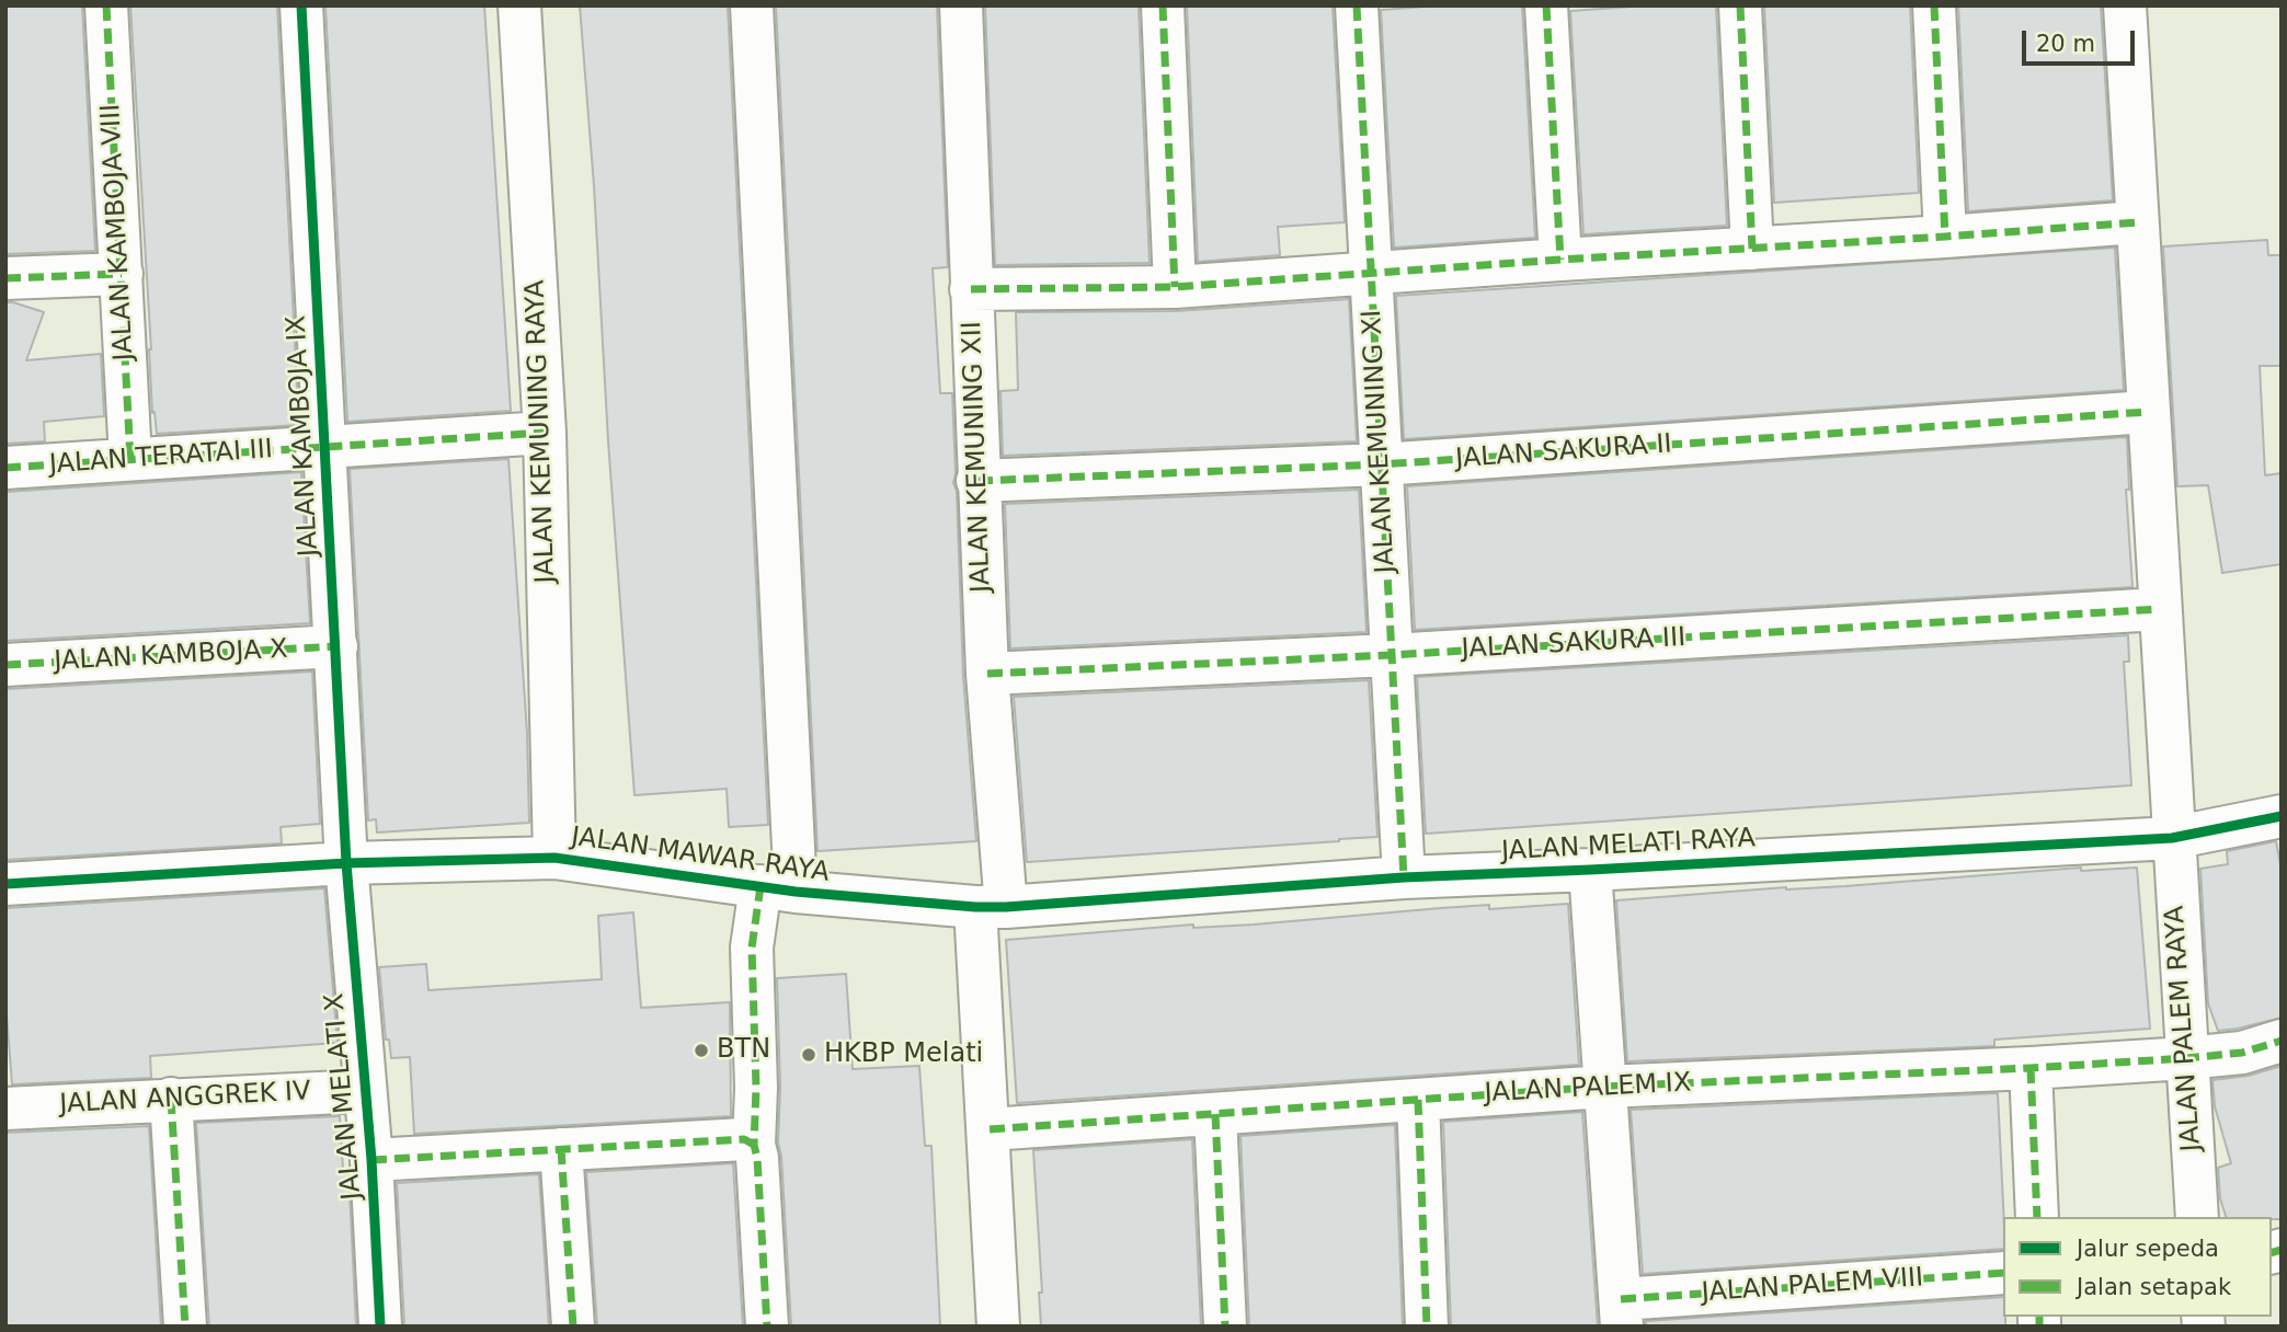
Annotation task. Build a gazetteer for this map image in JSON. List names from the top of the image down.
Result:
{
  "streets": {
    "street": [
      "JALAN KAMBOJA VIII",
      "JALAN KEMUNING RAYA",
      "JALAN KAMBOJA IX",
      "JALAN KEMUNING XI",
      "JALAN SAKURA II",
      "JALAN KEMUNING XII",
      "JALAN TERATAI III",
      "JALAN SAKURA III",
      "JALAN KAMBOJA X",
      "JALAN MELATI RAYA",
      "JALAN MAWAR RAYA",
      "JALAN PALEM RAYA",
      "JALAN PALEM IX",
      "JALAN MELATI X",
      "JALAN ANGGREK IV",
      "JALAN PALEM VIII"
    ]
  },
  "crossings": [
    ["JALAN KAMBOJA VIII", "JALAN TERATAI III"],
    ["JALAN KEMUNING RAYA", "JALAN TERATAI III"],
    ["JALAN KEMUNING RAYA", "JALAN MAWAR RAYA"],
    ["JALAN KAMBOJA IX", "JALAN TERATAI III"],
    ["JALAN KAMBOJA IX", "JALAN KAMBOJA X"],
    ["JALAN KAMBOJA IX", "JALAN MAWAR RAYA"],
    ["JALAN KAMBOJA IX", "JALAN MELATI X"],
    ["JALAN KEMUNING XI", "JALAN SAKURA II"],
    ["JALAN KEMUNING XI", "JALAN SAKURA III"],
    ["JALAN KEMUNING XI", "JALAN MELATI RAYA"],
    ["JALAN SAKURA II", "JALAN KEMUNING XII"],
    ["JALAN SAKURA II", "JALAN PALEM RAYA"],
    ["JALAN KEMUNING XII", "JALAN SAKURA III"],
    ["JALAN KEMUNING XII", "JALAN MELATI RAYA"],
    ["JALAN KEMUNING XII", "JALAN MAWAR RAYA"],
    ["JALAN KEMUNING XII", "JALAN PALEM IX"],
    ["JALAN SAKURA III", "JALAN PALEM RAYA"],
    ["JALAN MELATI RAYA", "JALAN MAWAR RAYA"],
    ["JALAN MELATI RAYA", "JALAN PALEM RAYA"],
    ["JALAN MAWAR RAYA", "JALAN MELATI X"],
    ["JALAN PALEM RAYA", "JALAN PALEM IX"],
    ["JALAN MELATI X", "JALAN ANGGREK IV"]
  ],
  "places": ["BTN", "HKBP Melati"],
  "legend": ["Jalur sepeda", "Jalan setapak"],
  "scale_bar": "20 m"
}
